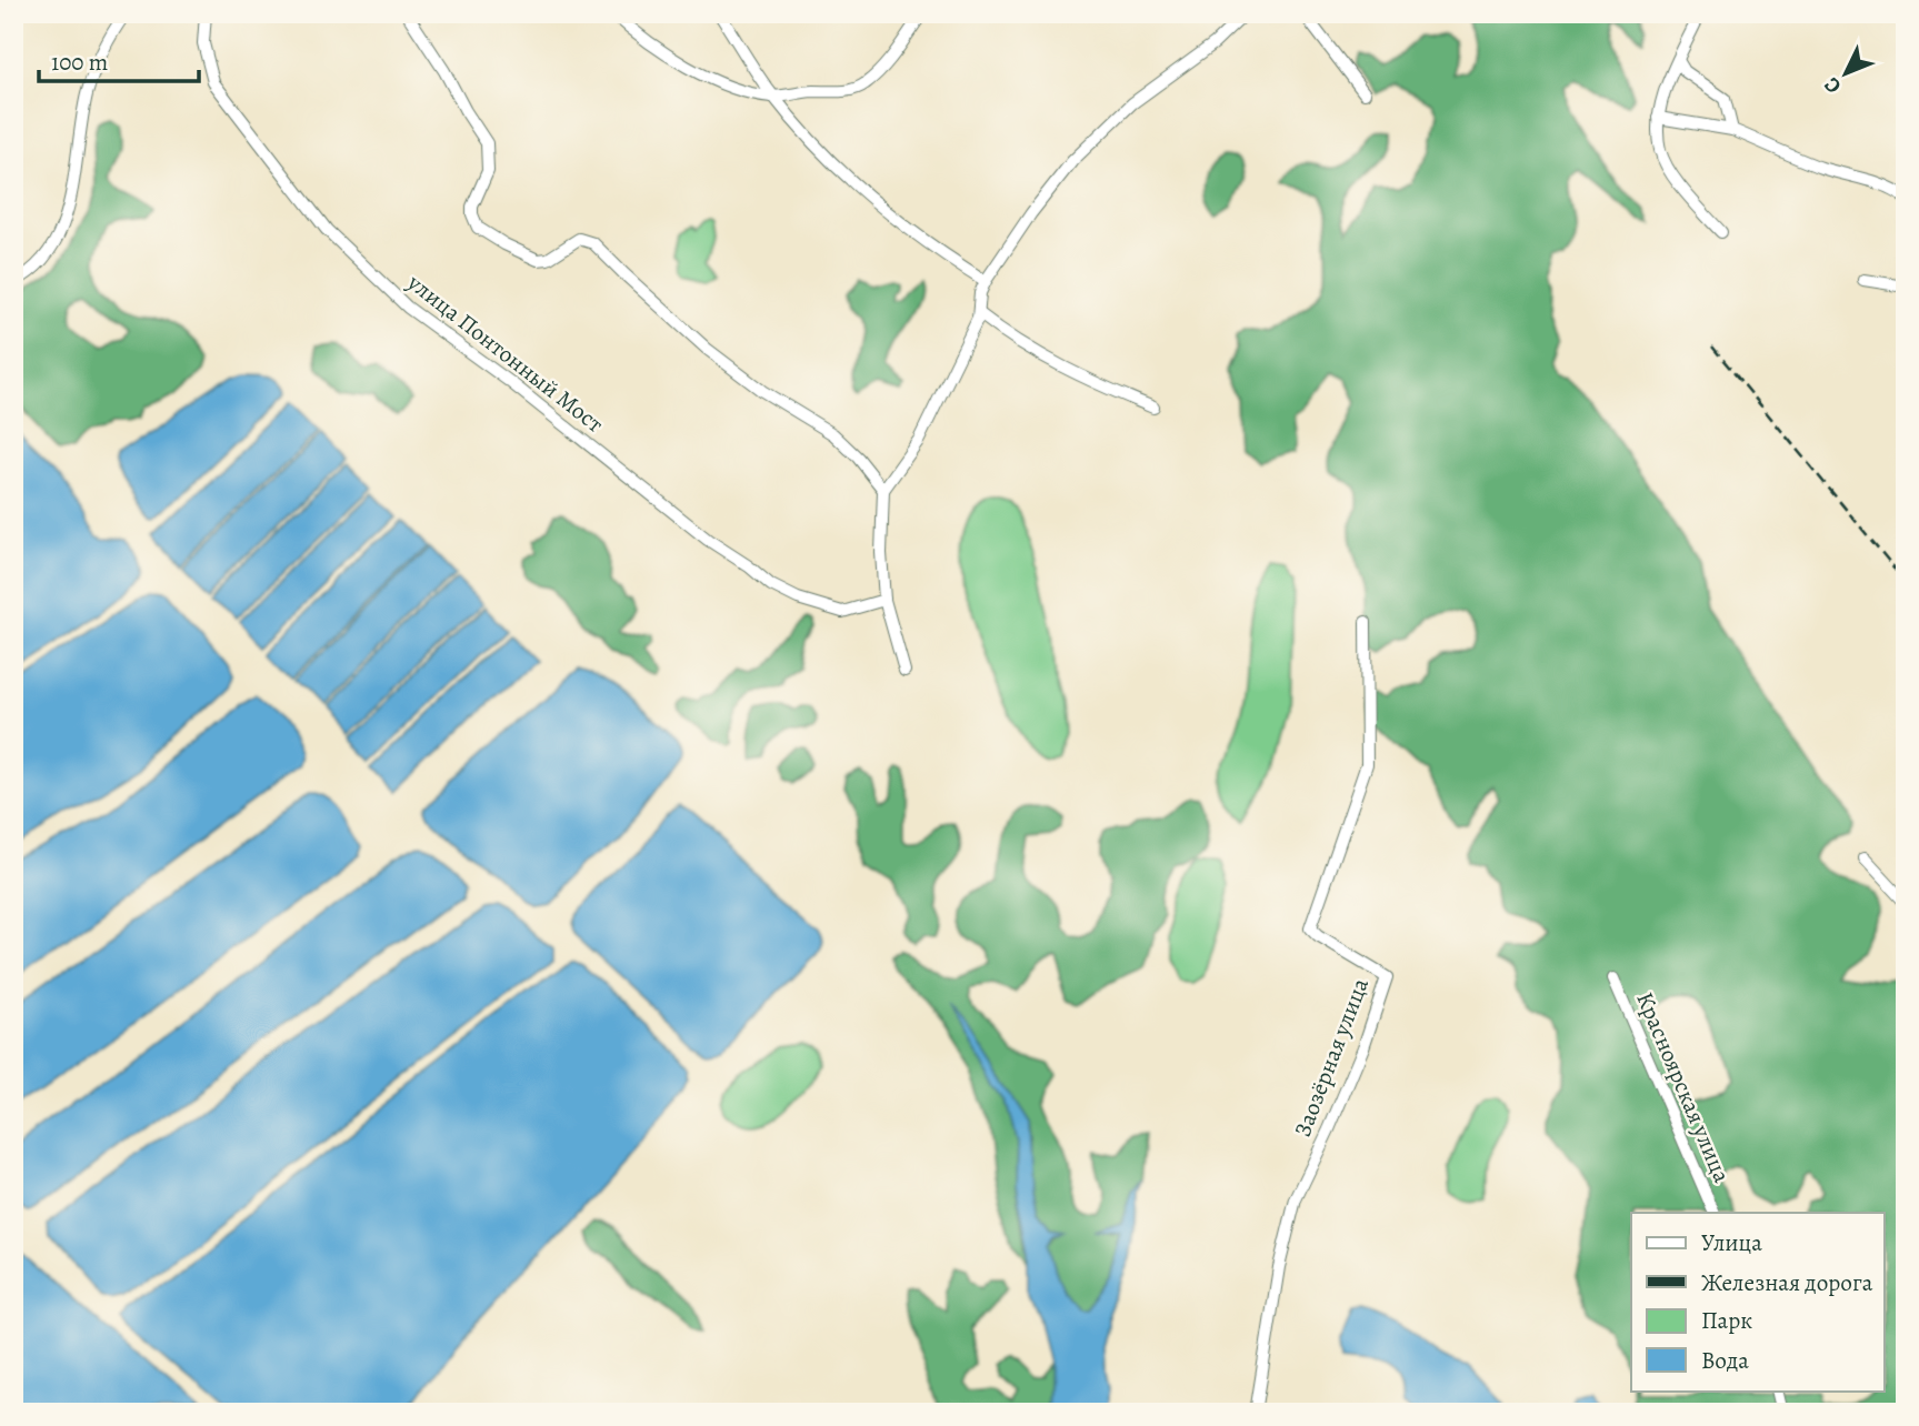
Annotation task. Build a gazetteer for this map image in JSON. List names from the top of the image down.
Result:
{
  "streets": {
    "street": ["улица Понтонный Мост", "Заозёрная улица", "Красноярская улица"]
  },
  "legend": [
    "Улица",
    "Железная дорога",
    "Парк",
    "Вода"
  ],
  "scale_bar": "100 m",
  "north": "bottom left"
}
